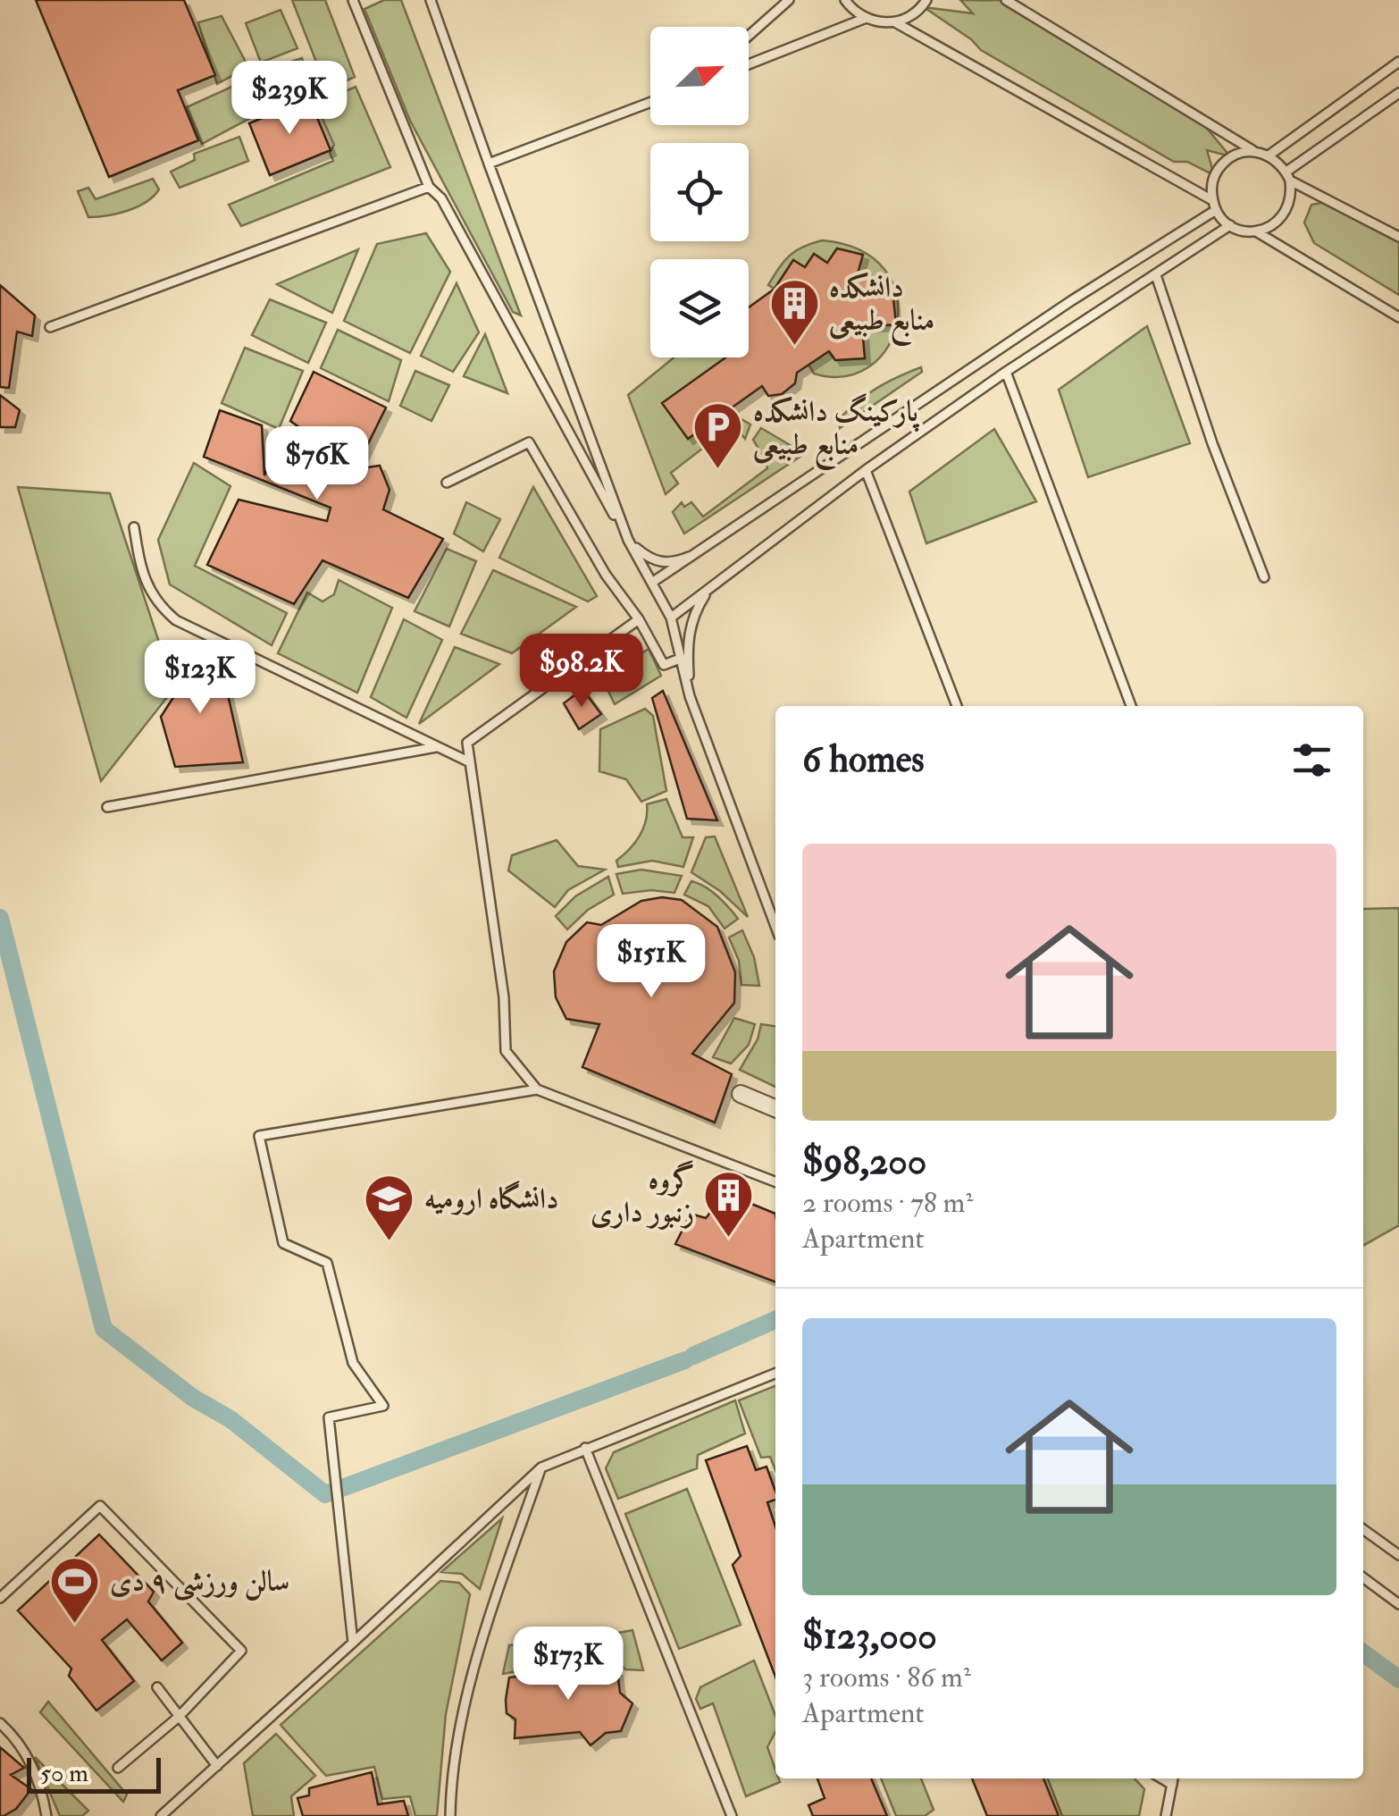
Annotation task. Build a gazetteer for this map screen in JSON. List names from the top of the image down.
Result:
{
  "places": {
    "building": ["دانشکده منابع طبیعی", "گروه زنبور داری"],
    "parking": ["پارکینگ دانشکده منابع طبیعی"],
    "school or university": ["دانشگاه ارومیه"],
    "sports": ["سالن ورزشی ۹ دی"]
  },
  "scale_bar": "50 m",
  "north": "top right",
  "page": {
    "price": [
      "$239K",
      "$76K",
      "$98.2K",
      "$123K",
      "$151K",
      "$173K"
    ],
    "heading": "6 homes",
    "list": [
      {
        "name": "$98,200",
        "note": "2 rooms · 78 m² · Apartment"
      },
      {
        "name": "$123,000",
        "note": "3 rooms · 86 m² · Apartment"
      }
    ],
    "scale": "50 m"
  }
}
